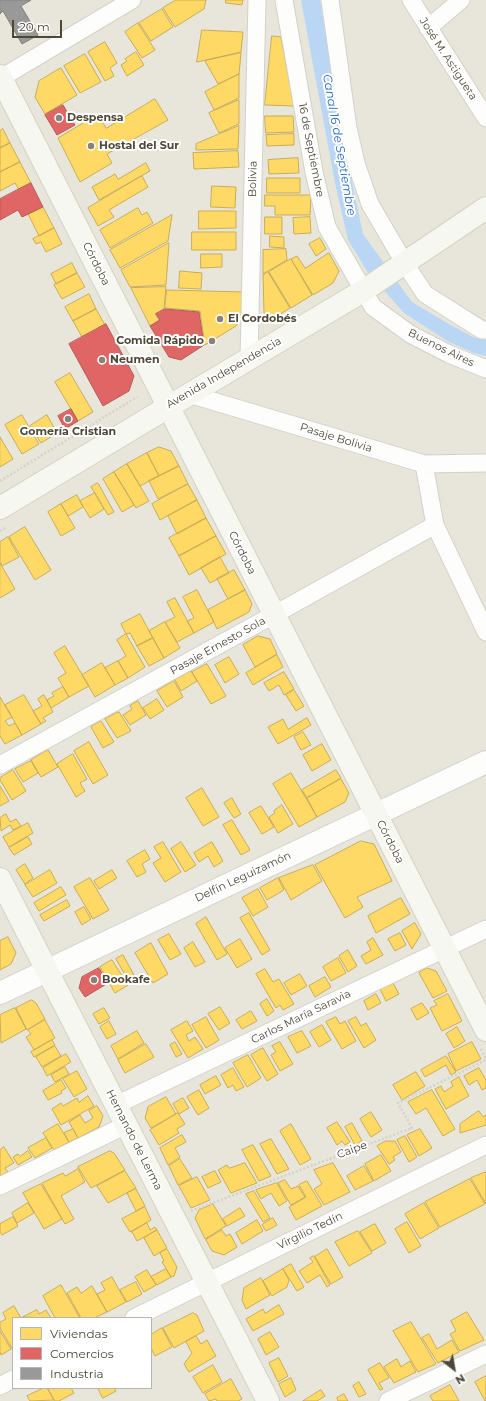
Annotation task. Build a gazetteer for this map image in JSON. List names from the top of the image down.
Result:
{
  "streets": {
    "main road": ["Córdoba", "Avenida Independencia", "Hernando de Lerma"],
    "street": [
      "José M. Astigueta",
      "16 de Septiembre",
      "Bolivia",
      "Buenos Aires",
      "Pasaje Bolivia",
      "Pasaje Ernesto Sola",
      "Delfín Leguizamón",
      "Carlos María Saravia",
      "Virgilio Tedín"
    ],
    "path": ["Caipe"]
  },
  "crossings": [
    ["16 de Septiembre", "Buenos Aires"],
    ["16 de Septiembre", "Avenida Independencia"],
    ["Bolivia", "Avenida Independencia"],
    ["Córdoba", "Avenida Independencia"],
    ["Córdoba", "Pasaje Ernesto Sola"],
    ["Córdoba", "Delfín Leguizamón"],
    ["Córdoba", "Carlos María Saravia"],
    ["Buenos Aires", "Avenida Independencia"],
    ["Avenida Independencia", "Pasaje Bolivia"],
    ["Delfín Leguizamón", "Hernando de Lerma"],
    ["Carlos María Saravia", "Hernando de Lerma"],
    ["Hernando de Lerma", "Caipe"],
    ["Hernando de Lerma", "Virgilio Tedín"]
  ],
  "water": ["Canal 16 de Septiembre"],
  "places": [
    "Despensa",
    "Hostal del Sur",
    "El Cordobés",
    "Comida Rápido",
    "Neumen",
    "Gomería Cristian",
    "Bookafe"
  ],
  "legend": ["Viviendas", "Comercios", "Industria"],
  "scale_bar": "20 m",
  "north": "bottom right"
}
